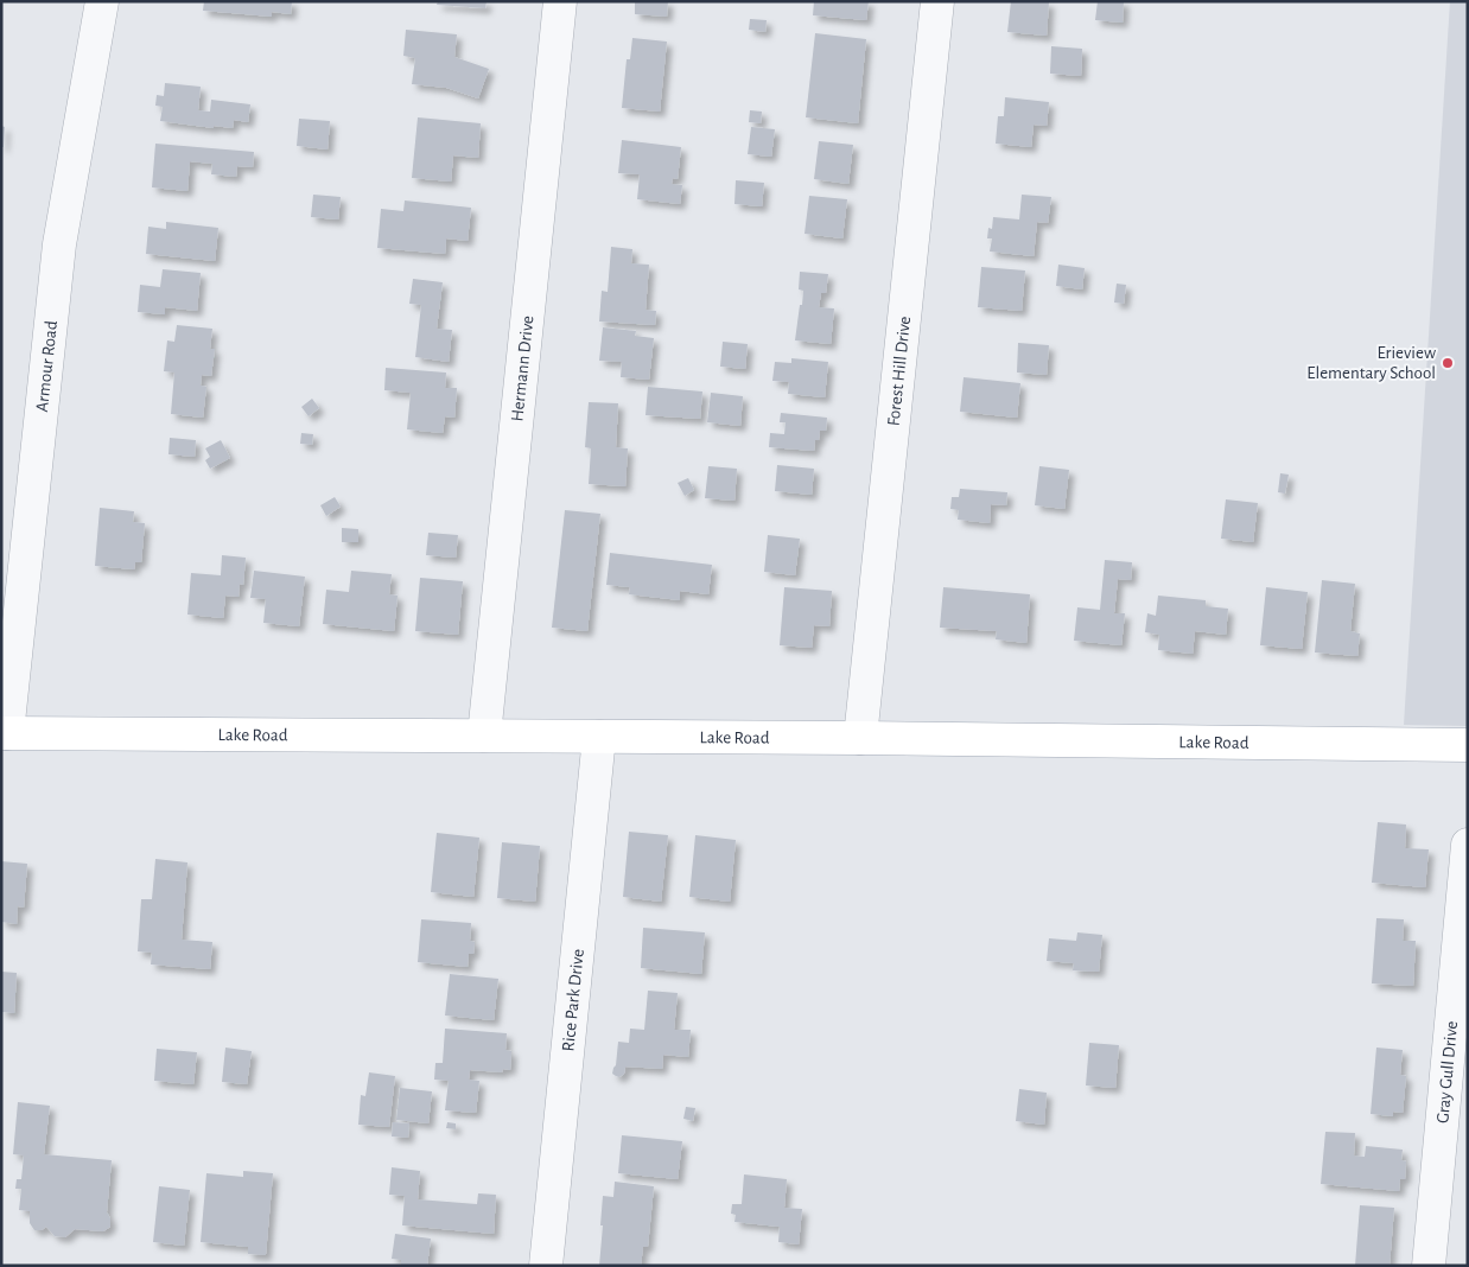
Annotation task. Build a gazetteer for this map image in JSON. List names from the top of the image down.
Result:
{
  "streets": {
    "main road": ["Lake Road"],
    "street": [
      "Armour Road",
      "Hermann Drive",
      "Forest Hill Drive",
      "Rice Park Drive",
      "Gray Gull Drive"
    ]
  },
  "crossings": [
    ["Armour Road", "Lake Road"],
    ["Hermann Drive", "Lake Road"],
    ["Forest Hill Drive", "Lake Road"],
    ["Lake Road", "Rice Park Drive"]
  ],
  "places": ["Erieview Elementary School"]
}
